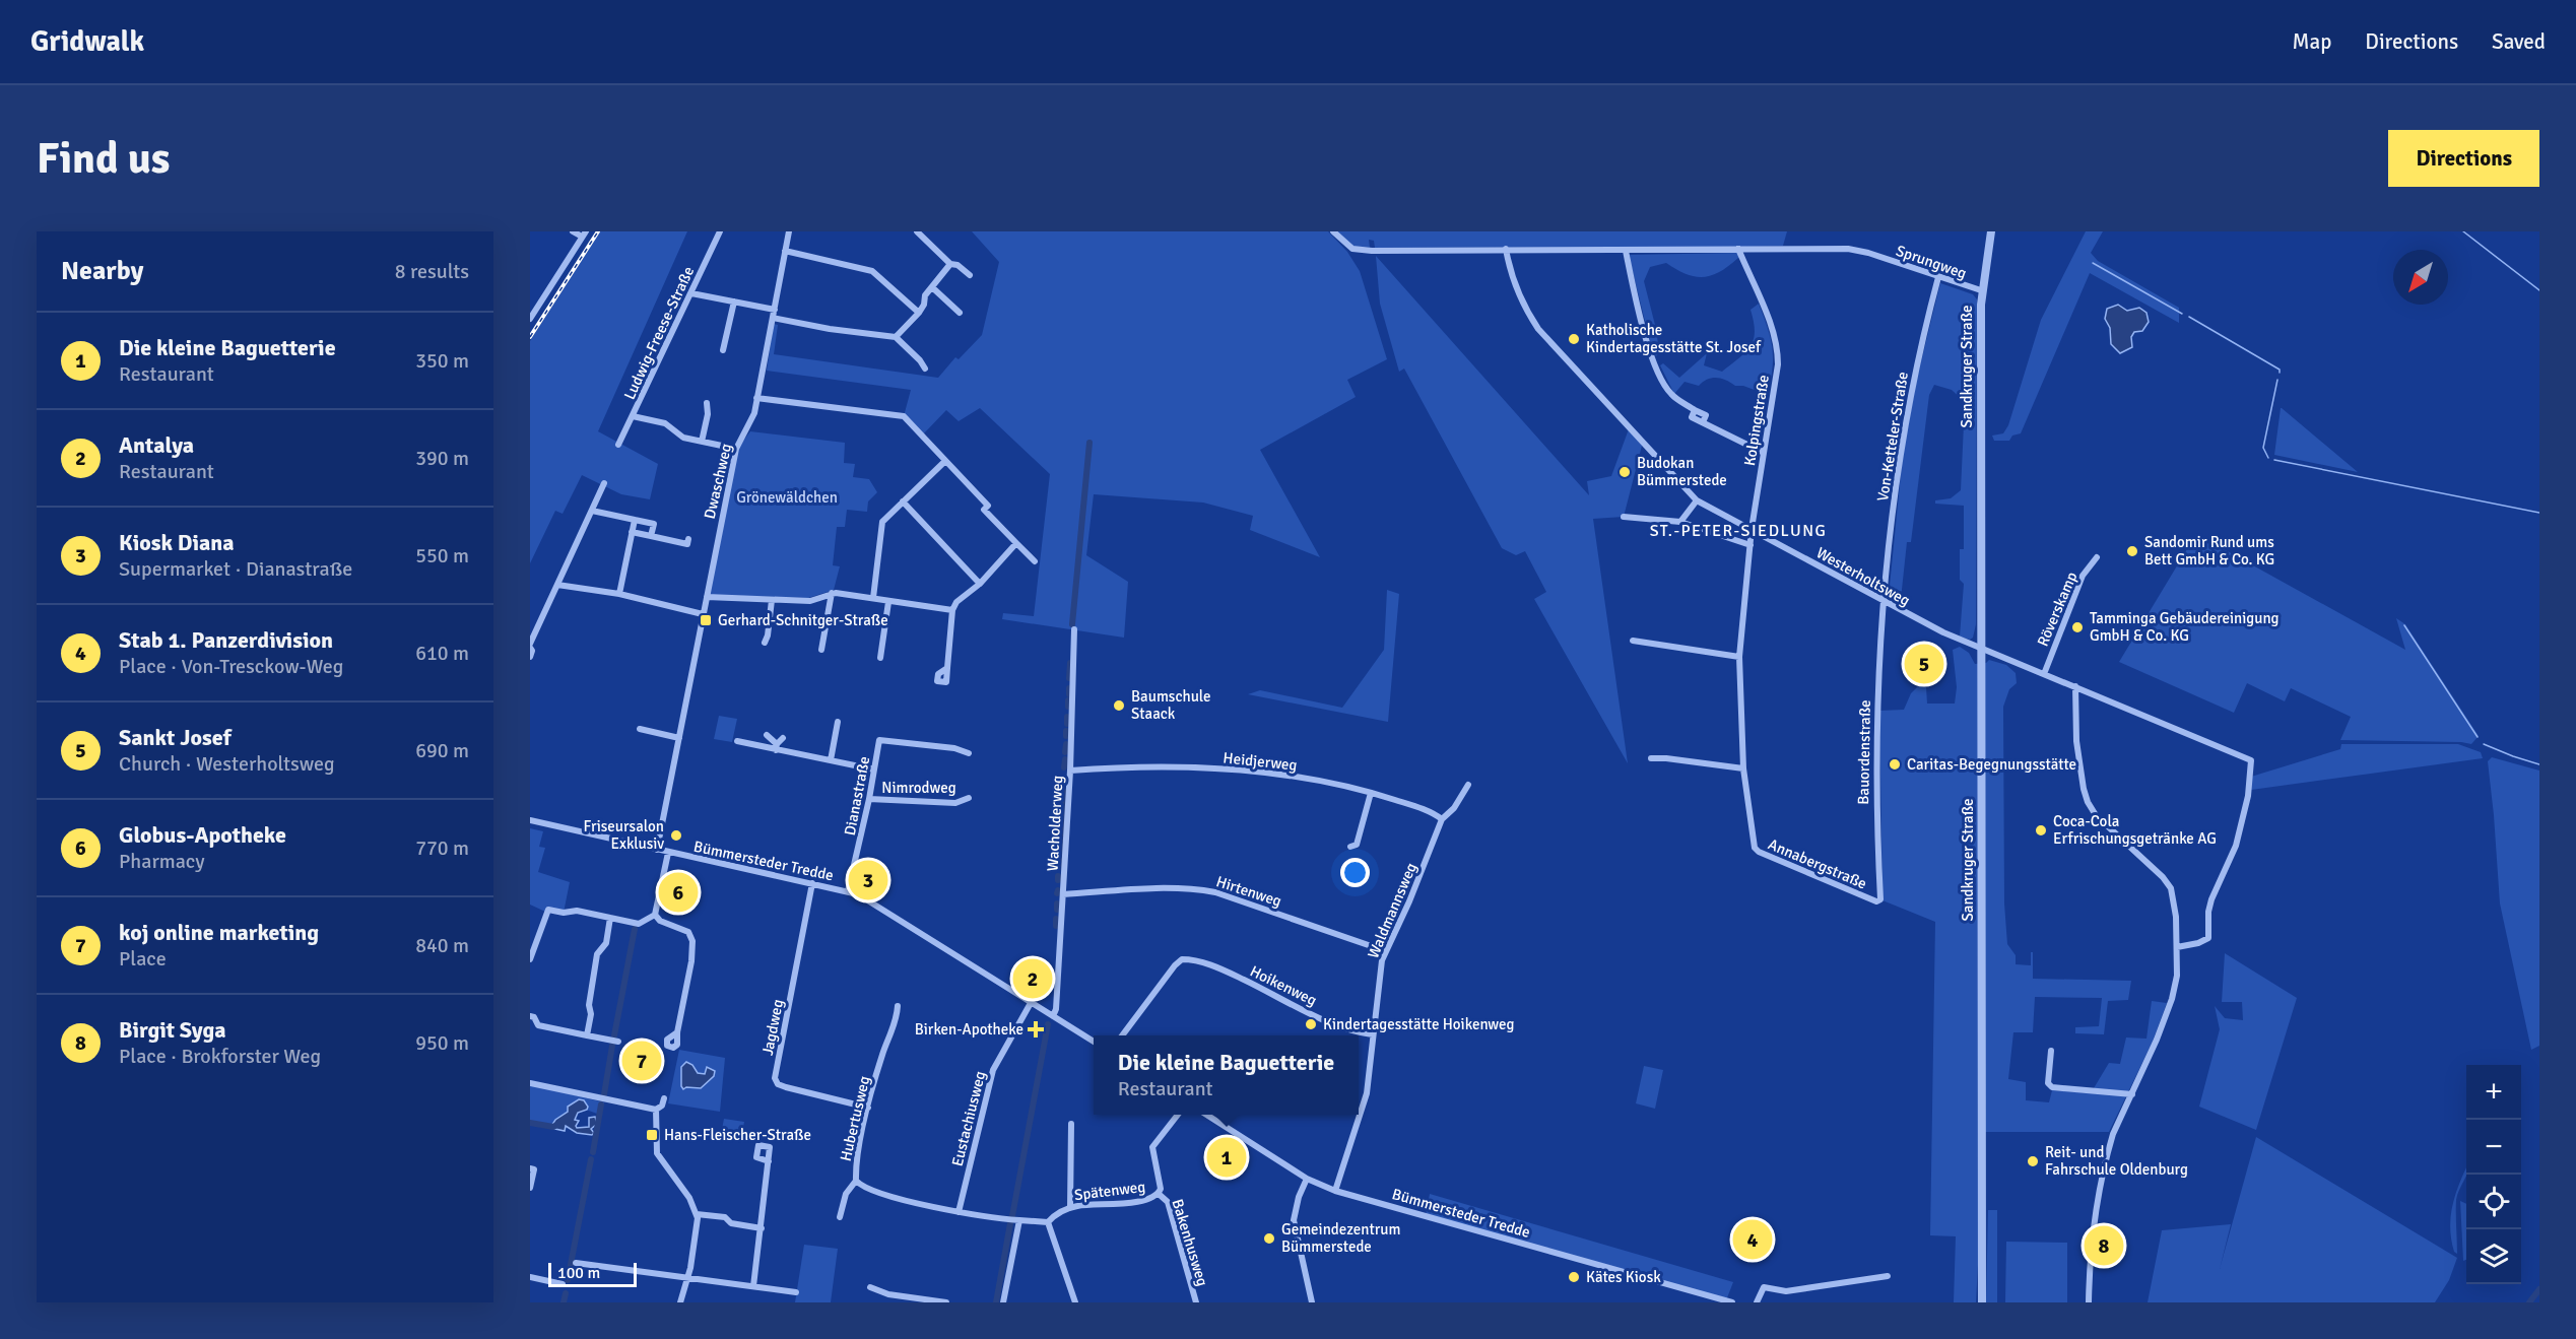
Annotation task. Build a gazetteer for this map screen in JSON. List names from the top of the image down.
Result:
{
  "streets": {
    "street": [
      "Sprungweg",
      "Ludwig-Freese-Straße",
      "Sandkruger Straße",
      "Kolpingstraße",
      "Von-Ketteler-Straße",
      "Dwaschweg",
      "Westerholtsweg",
      "Röverskamp",
      "Bauordenstraße",
      "Heidjerweg",
      "Nimrodweg",
      "Dianastraße",
      "Wacholderweg",
      "Bümmersteder Tredde",
      "Annabergstraße",
      "Hirtenweg",
      "Waldmannsweg",
      "Hoikenweg",
      "Jagdweg",
      "Hubertusweg",
      "Eustachiusweg",
      "Spätenweg",
      "Bakenhusweg"
    ]
  },
  "crossings": [
    ["Sprungweg", "Sandkruger Straße"],
    ["Sprungweg", "Kolpingstraße"],
    ["Sprungweg", "Von-Ketteler-Straße"],
    ["Sprungweg", "Westerholtsweg"],
    ["Sandkruger Straße", "Westerholtsweg"],
    ["Kolpingstraße", "Westerholtsweg"],
    ["Kolpingstraße", "Annabergstraße"],
    ["Von-Ketteler-Straße", "Westerholtsweg"],
    ["Von-Ketteler-Straße", "Bauordenstraße"],
    ["Dwaschweg", "Bümmersteder Tredde"],
    ["Westerholtsweg", "Röverskamp"],
    ["Westerholtsweg", "Bauordenstraße"],
    ["Westerholtsweg", "Annabergstraße"],
    ["Bauordenstraße", "Annabergstraße"],
    ["Heidjerweg", "Wacholderweg"],
    ["Heidjerweg", "Waldmannsweg"],
    ["Nimrodweg", "Dianastraße"],
    ["Dianastraße", "Bümmersteder Tredde"],
    ["Wacholderweg", "Bümmersteder Tredde"],
    ["Wacholderweg", "Hirtenweg"],
    ["Bümmersteder Tredde", "Waldmannsweg"],
    ["Bümmersteder Tredde", "Jagdweg"],
    ["Bümmersteder Tredde", "Eustachiusweg"],
    ["Hirtenweg", "Waldmannsweg"],
    ["Waldmannsweg", "Hoikenweg"],
    ["Jagdweg", "Hubertusweg"],
    ["Hubertusweg", "Eustachiusweg"],
    ["Spätenweg", "Bakenhusweg"]
  ],
  "districts": ["ST.-PETER-SIEDLUNG"],
  "parks": ["Grönewäldchen"],
  "places": {
    "other": [
      "Katholische Kindertagesstätte St. Josef",
      "Budokan Bümmerstede",
      "Sandomir Rund ums Bett GmbH & Co. KG",
      "Tamminga Gebäudereinigung GmbH & Co. KG",
      "Baumschule Staack",
      "Caritas-Begegnungsstätte",
      "Coca-Cola Erfrischungsgetränke AG",
      "Friseursalon Exklusiv",
      "Kindertagesstätte Hoikenweg",
      "Reit- und Fahrschule Oldenburg",
      "Gemeindezentrum Bümmerstede",
      "Kätes Kiosk"
    ],
    "transit": ["Gerhard-Schnitger-Straße", "Hans-Fleischer-Straße"],
    "health": ["Birken-Apotheke"]
  },
  "scale_bar": "100 m",
  "north": "bottom left",
  "page": {
    "header": "Gridwalk",
    "nav": ["Map", "Directions", "Saved"],
    "buttons": "Directions",
    "title": "Find us",
    "heading": ["Nearby", "8 results"],
    "list": [
      {
        "mark": "1",
        "name": "Die kleine Baguetterie",
        "note": "Restaurant",
        "value": "350 m"
      },
      {
        "mark": "2",
        "name": "Antalya",
        "note": "Restaurant",
        "value": "390 m"
      },
      {
        "mark": "3",
        "name": "Kiosk Diana",
        "note": "Supermarket · Dianastraße",
        "value": "550 m"
      },
      {
        "mark": "4",
        "name": "Stab 1. Panzerdivision",
        "note": "Place · Von-Tresckow-Weg",
        "value": "610 m"
      },
      {
        "mark": "5",
        "name": "Sankt Josef",
        "note": "Church · Westerholtsweg",
        "value": "690 m"
      },
      {
        "mark": "6",
        "name": "Globus-Apotheke",
        "note": "Pharmacy",
        "value": "770 m"
      },
      {
        "mark": "7",
        "name": "koj online marketing",
        "note": "Place",
        "value": "840 m"
      },
      {
        "mark": "8",
        "name": "Birgit Syga",
        "note": "Place · Brokforster Weg",
        "value": "950 m"
      }
    ],
    "pins": [
      "5",
      "3",
      "6",
      "2",
      "7",
      "1",
      "4",
      "8"
    ],
    "popup": ["Die kleine Baguetterie", "Restaurant"],
    "map_buttons": ["+", "−"],
    "scale": "100 m"
  }
}
